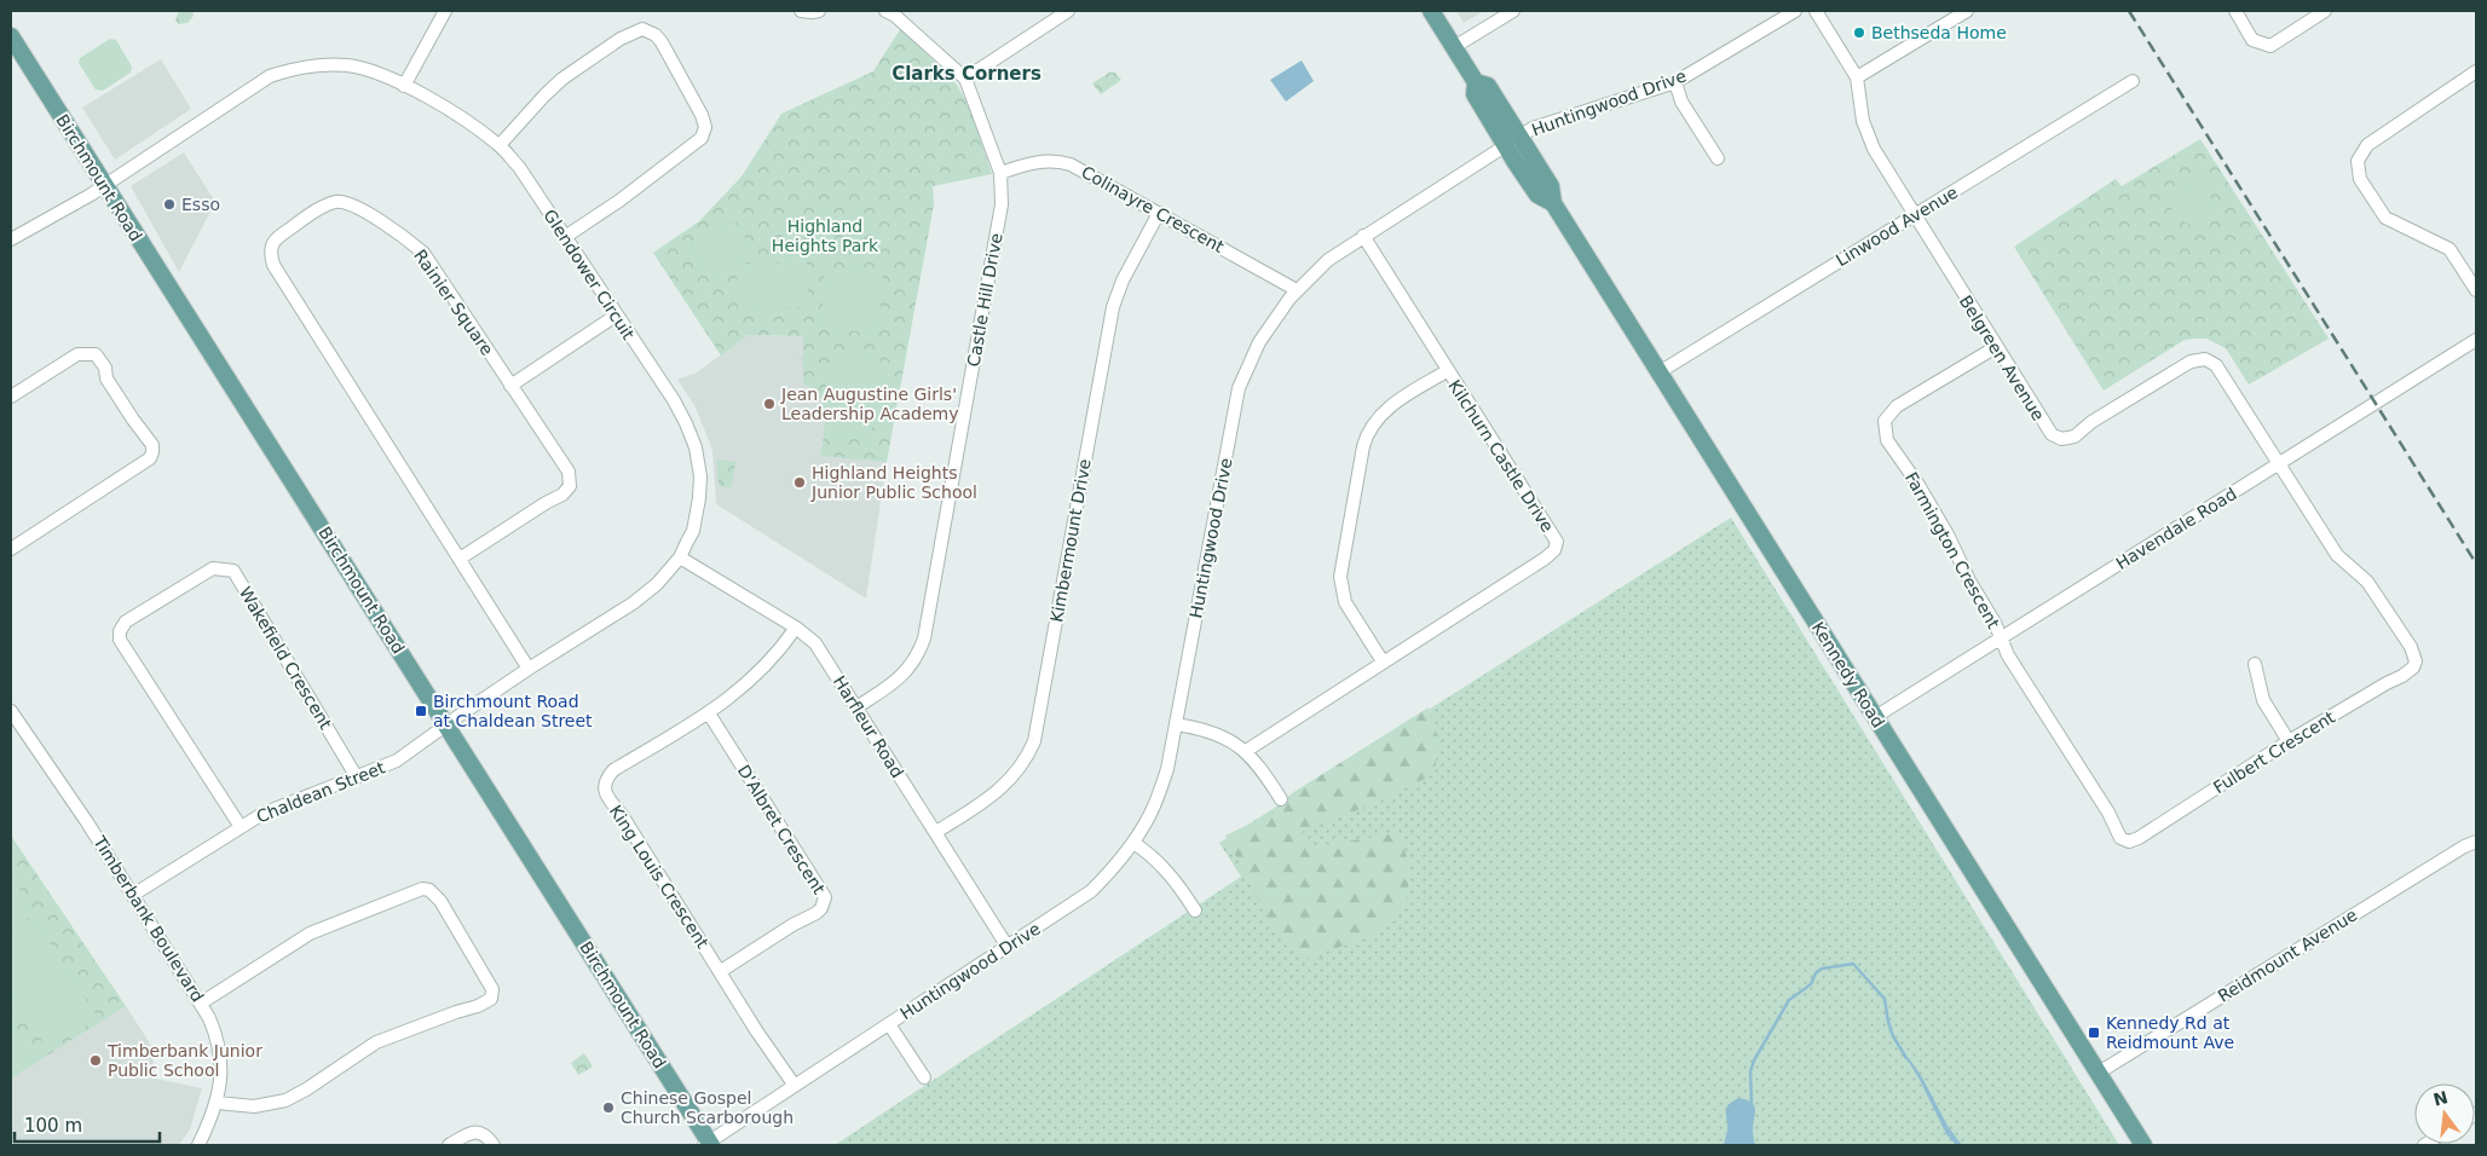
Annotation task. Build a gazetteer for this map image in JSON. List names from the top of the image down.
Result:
{
  "streets": {
    "main road": ["Birchmount Road", "Kennedy Road"],
    "street": [
      "Huntingwood Drive",
      "Colinayre Crescent",
      "Linwood Avenue",
      "Glendower Circuit",
      "Castle Hill Drive",
      "Rainier Square",
      "Belgreen Avenue",
      "Kilchurn Castle Drive",
      "Havendale Road",
      "Kimbermount Drive",
      "Farmington Crescent",
      "Wakefield Crescent",
      "Harfleur Road",
      "Fulbert Crescent",
      "Chaldean Street",
      "D'Albret Crescent",
      "King Louis Crescent",
      "Timberbank Boulevard",
      "Reidmount Avenue"
    ]
  },
  "crossings": [
    ["Huntingwood Drive", "Birchmount Road"],
    ["Huntingwood Drive", "Colinayre Crescent"],
    ["Huntingwood Drive", "Kilchurn Castle Drive"],
    ["Huntingwood Drive", "Kennedy Road"],
    ["Huntingwood Drive", "Harfleur Road"],
    ["Huntingwood Drive", "King Louis Crescent"],
    ["Birchmount Road", "Glendower Circuit"],
    ["Birchmount Road", "Chaldean Street"],
    ["Colinayre Crescent", "Castle Hill Drive"],
    ["Colinayre Crescent", "Kimbermount Drive"],
    ["Linwood Avenue", "Belgreen Avenue"],
    ["Linwood Avenue", "Kennedy Road"],
    ["Glendower Circuit", "Rainier Square"],
    ["Glendower Circuit", "Harfleur Road"],
    ["Glendower Circuit", "Chaldean Street"],
    ["Castle Hill Drive", "Harfleur Road"],
    ["Belgreen Avenue", "Havendale Road"],
    ["Belgreen Avenue", "Farmington Crescent"],
    ["Belgreen Avenue", "Fulbert Crescent"],
    ["Havendale Road", "Farmington Crescent"],
    ["Havendale Road", "Kennedy Road"],
    ["Havendale Road", "Fulbert Crescent"],
    ["Kimbermount Drive", "Harfleur Road"],
    ["Farmington Crescent", "Fulbert Crescent"],
    ["Wakefield Crescent", "Chaldean Street"],
    ["Kennedy Road", "Reidmount Avenue"],
    ["Harfleur Road", "King Louis Crescent"],
    ["Chaldean Street", "Timberbank Boulevard"],
    ["D'Albret Crescent", "King Louis Crescent"]
  ],
  "districts": ["Clarks Corners"],
  "parks": ["Highland Heights Park"],
  "places": {
    "other": [
      "Bethseda Home",
      "Esso",
      "Jean Augustine Girls' Leadership Academy",
      "Highland Heights Junior Public School",
      "Timberbank Junior Public School",
      "Chinese Gospel Church Scarborough"
    ],
    "transit": ["Birchmount Road at Chaldean Street", "Kennedy Rd at Reidmount Ave"]
  },
  "scale_bar": "100 m",
  "north": "top"
}
